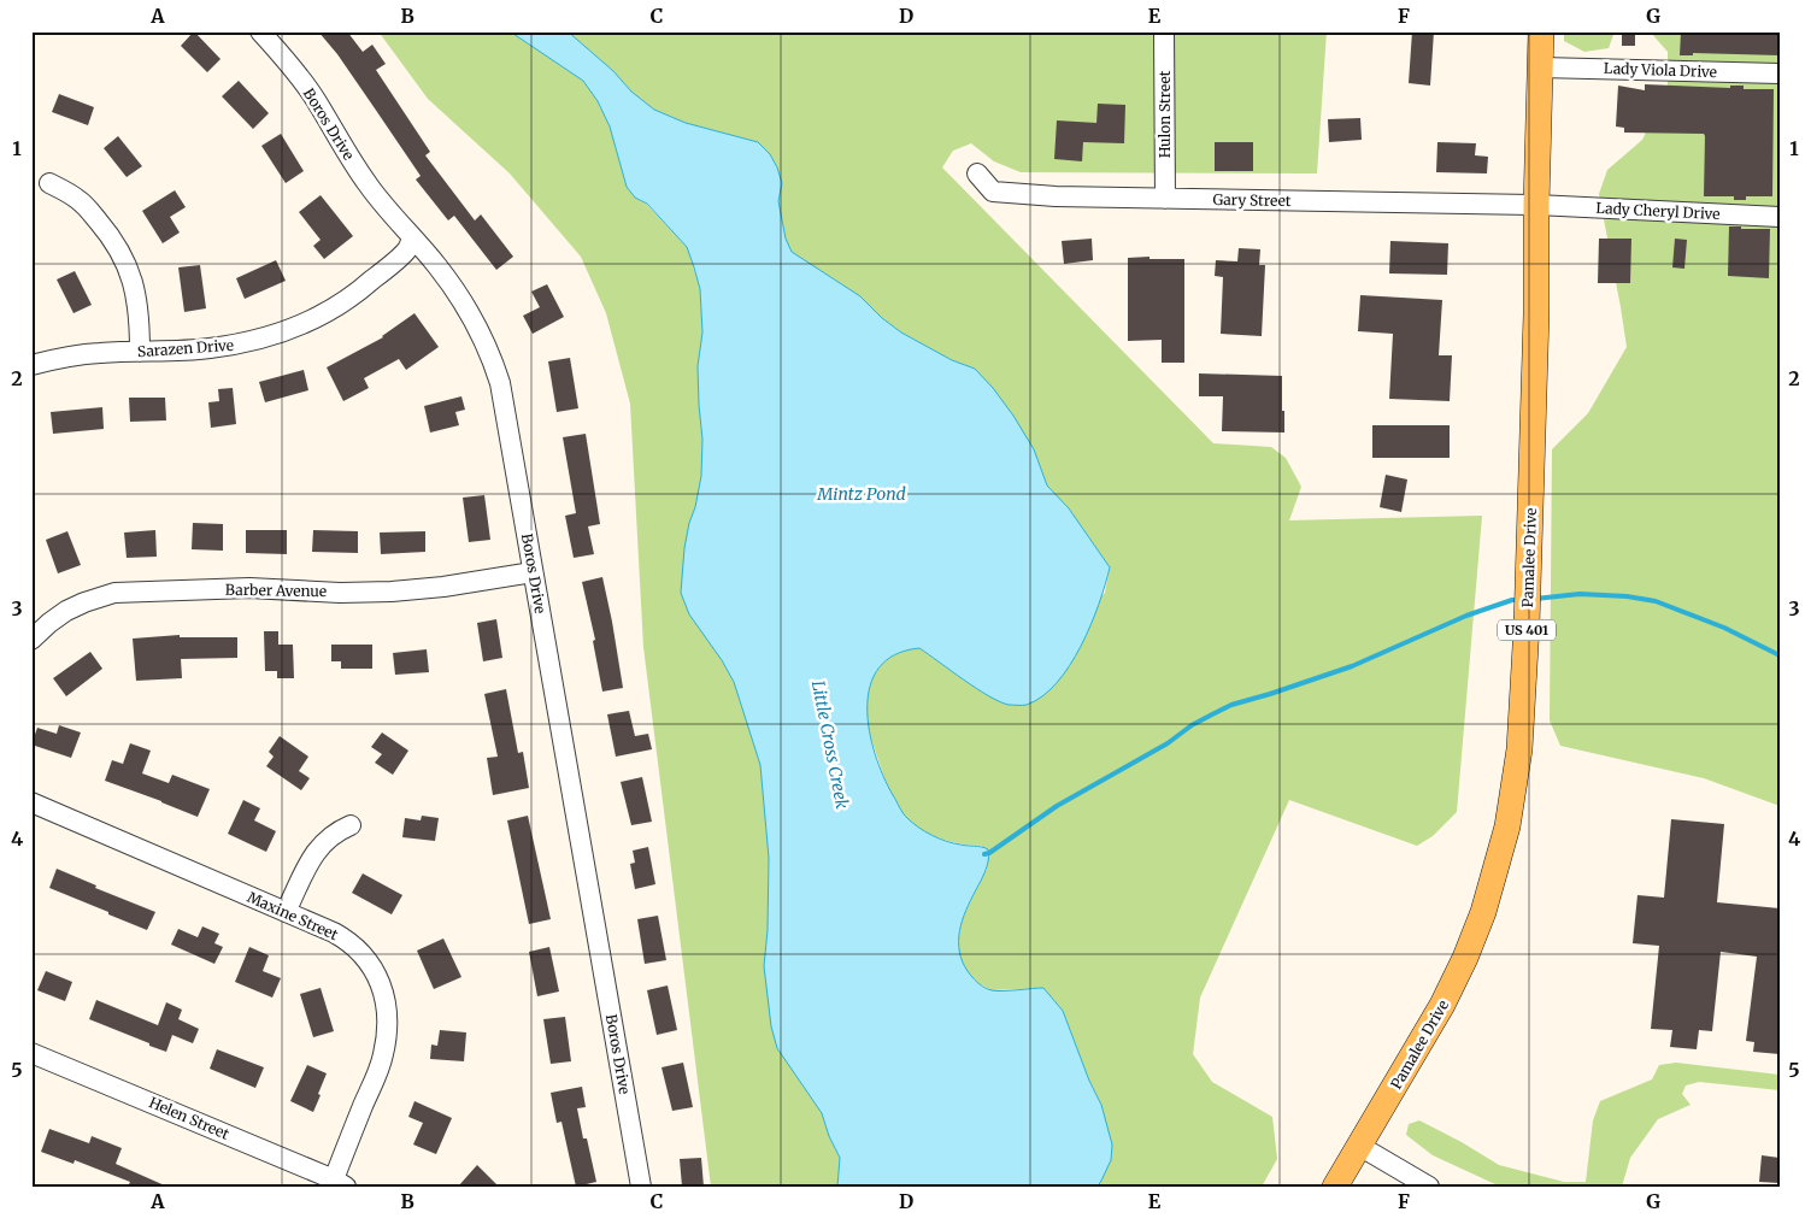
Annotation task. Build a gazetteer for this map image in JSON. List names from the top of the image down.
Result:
{
  "streets": {
    "main road": ["Pamalee Drive", "US 401"],
    "street": [
      "Lady Viola Drive",
      "Hulon Street",
      "Boros Drive",
      "Gary Street",
      "Lady Cheryl Drive",
      "Sarazen Drive",
      "Barber Avenue",
      "Maxine Street",
      "Helen Street"
    ]
  },
  "crossings": [
    ["Lady Viola Drive", "Pamalee Drive"],
    ["Hulon Street", "Gary Street"],
    ["Boros Drive", "Sarazen Drive"],
    ["Boros Drive", "Barber Avenue"],
    ["Gary Street", "Lady Cheryl Drive"],
    ["Gary Street", "Pamalee Drive"],
    ["Lady Cheryl Drive", "Pamalee Drive"],
    ["Maxine Street", "Helen Street"]
  ],
  "water": ["Mintz Pond", "Little Cross Creek"],
  "grid": {
    "columns": [
      "A",
      "B",
      "C",
      "D",
      "E",
      "F",
      "G"
    ],
    "rows": [
      "1",
      "2",
      "3",
      "4",
      "5"
    ]
  }
}
